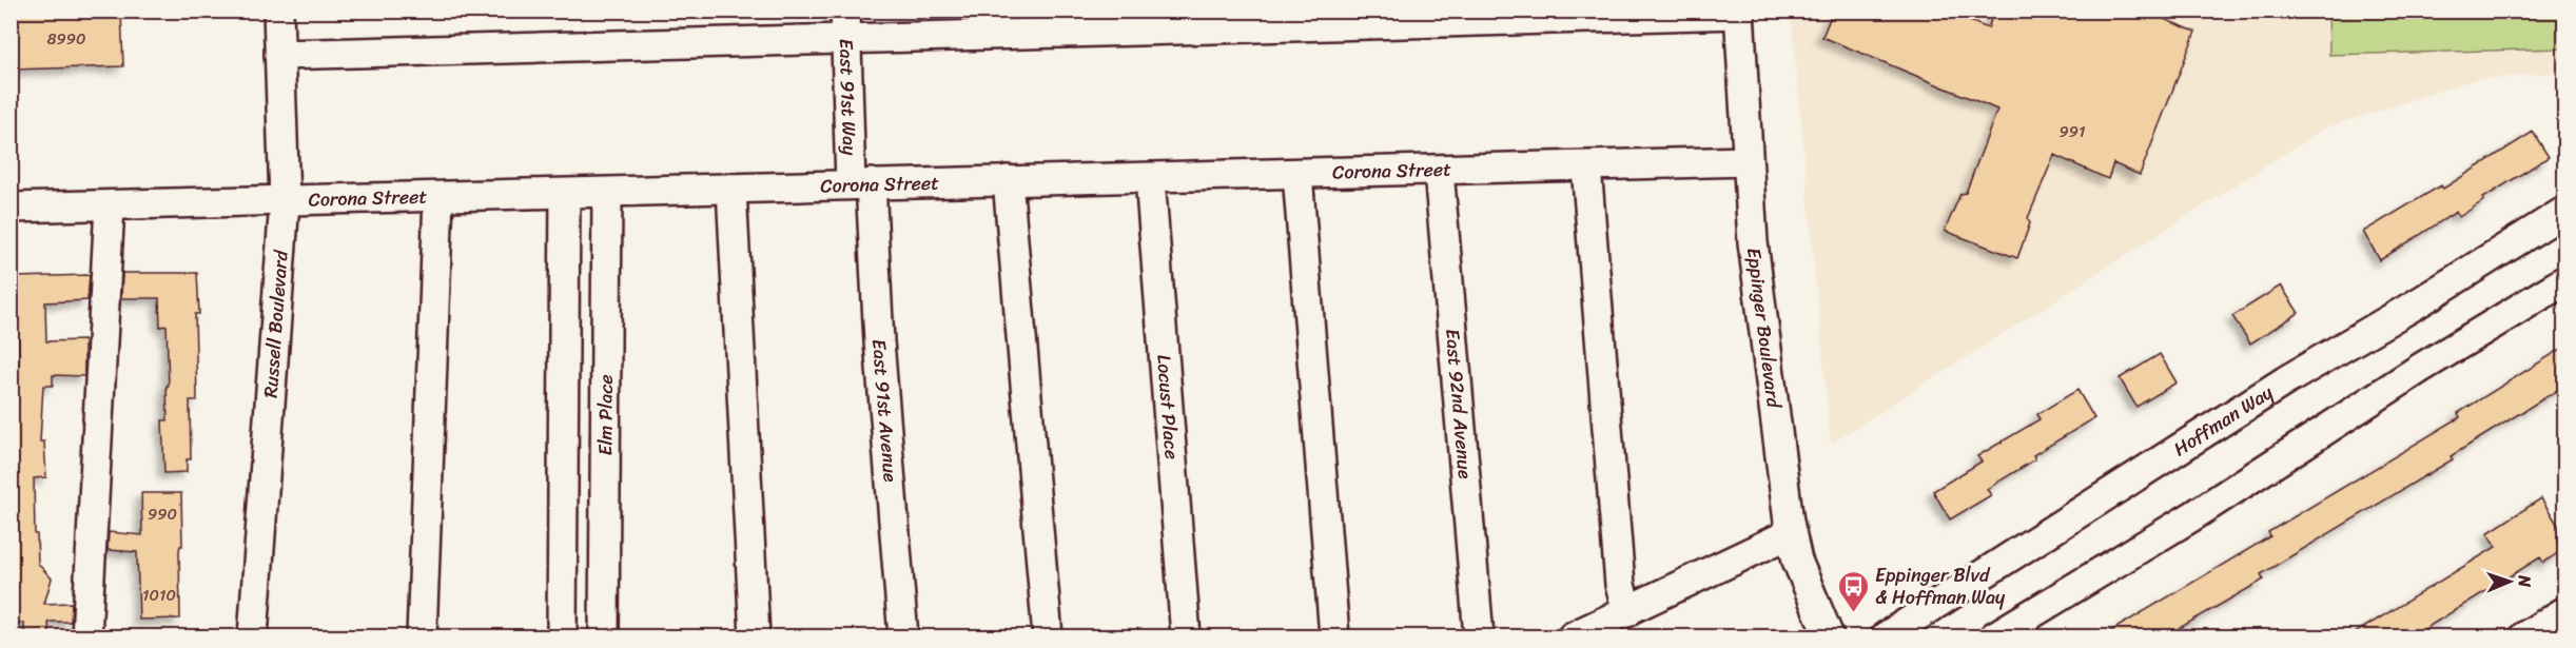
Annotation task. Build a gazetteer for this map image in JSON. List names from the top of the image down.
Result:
{
  "streets": {
    "street": [
      "East 91st Way",
      "Corona Street",
      "Russell Boulevard",
      "Eppinger Boulevard",
      "East 92nd Avenue",
      "Locust Place",
      "East 91st Avenue",
      "Elm Place",
      "Hoffman Way"
    ]
  },
  "crossings": [
    ["East 91st Way", "Corona Street"],
    ["East 91st Way", "East 91st Avenue"],
    ["Corona Street", "Russell Boulevard"],
    ["Corona Street", "Eppinger Boulevard"],
    ["Corona Street", "East 92nd Avenue"],
    ["Corona Street", "Locust Place"],
    ["Corona Street", "East 91st Avenue"],
    ["Corona Street", "Elm Place"]
  ],
  "places": {
    "bus stop": ["Eppinger Blvd & Hoffman Way"]
  },
  "house_numbers": [
    "8990",
    "991",
    "990",
    "1010"
  ],
  "north": "right"
}
